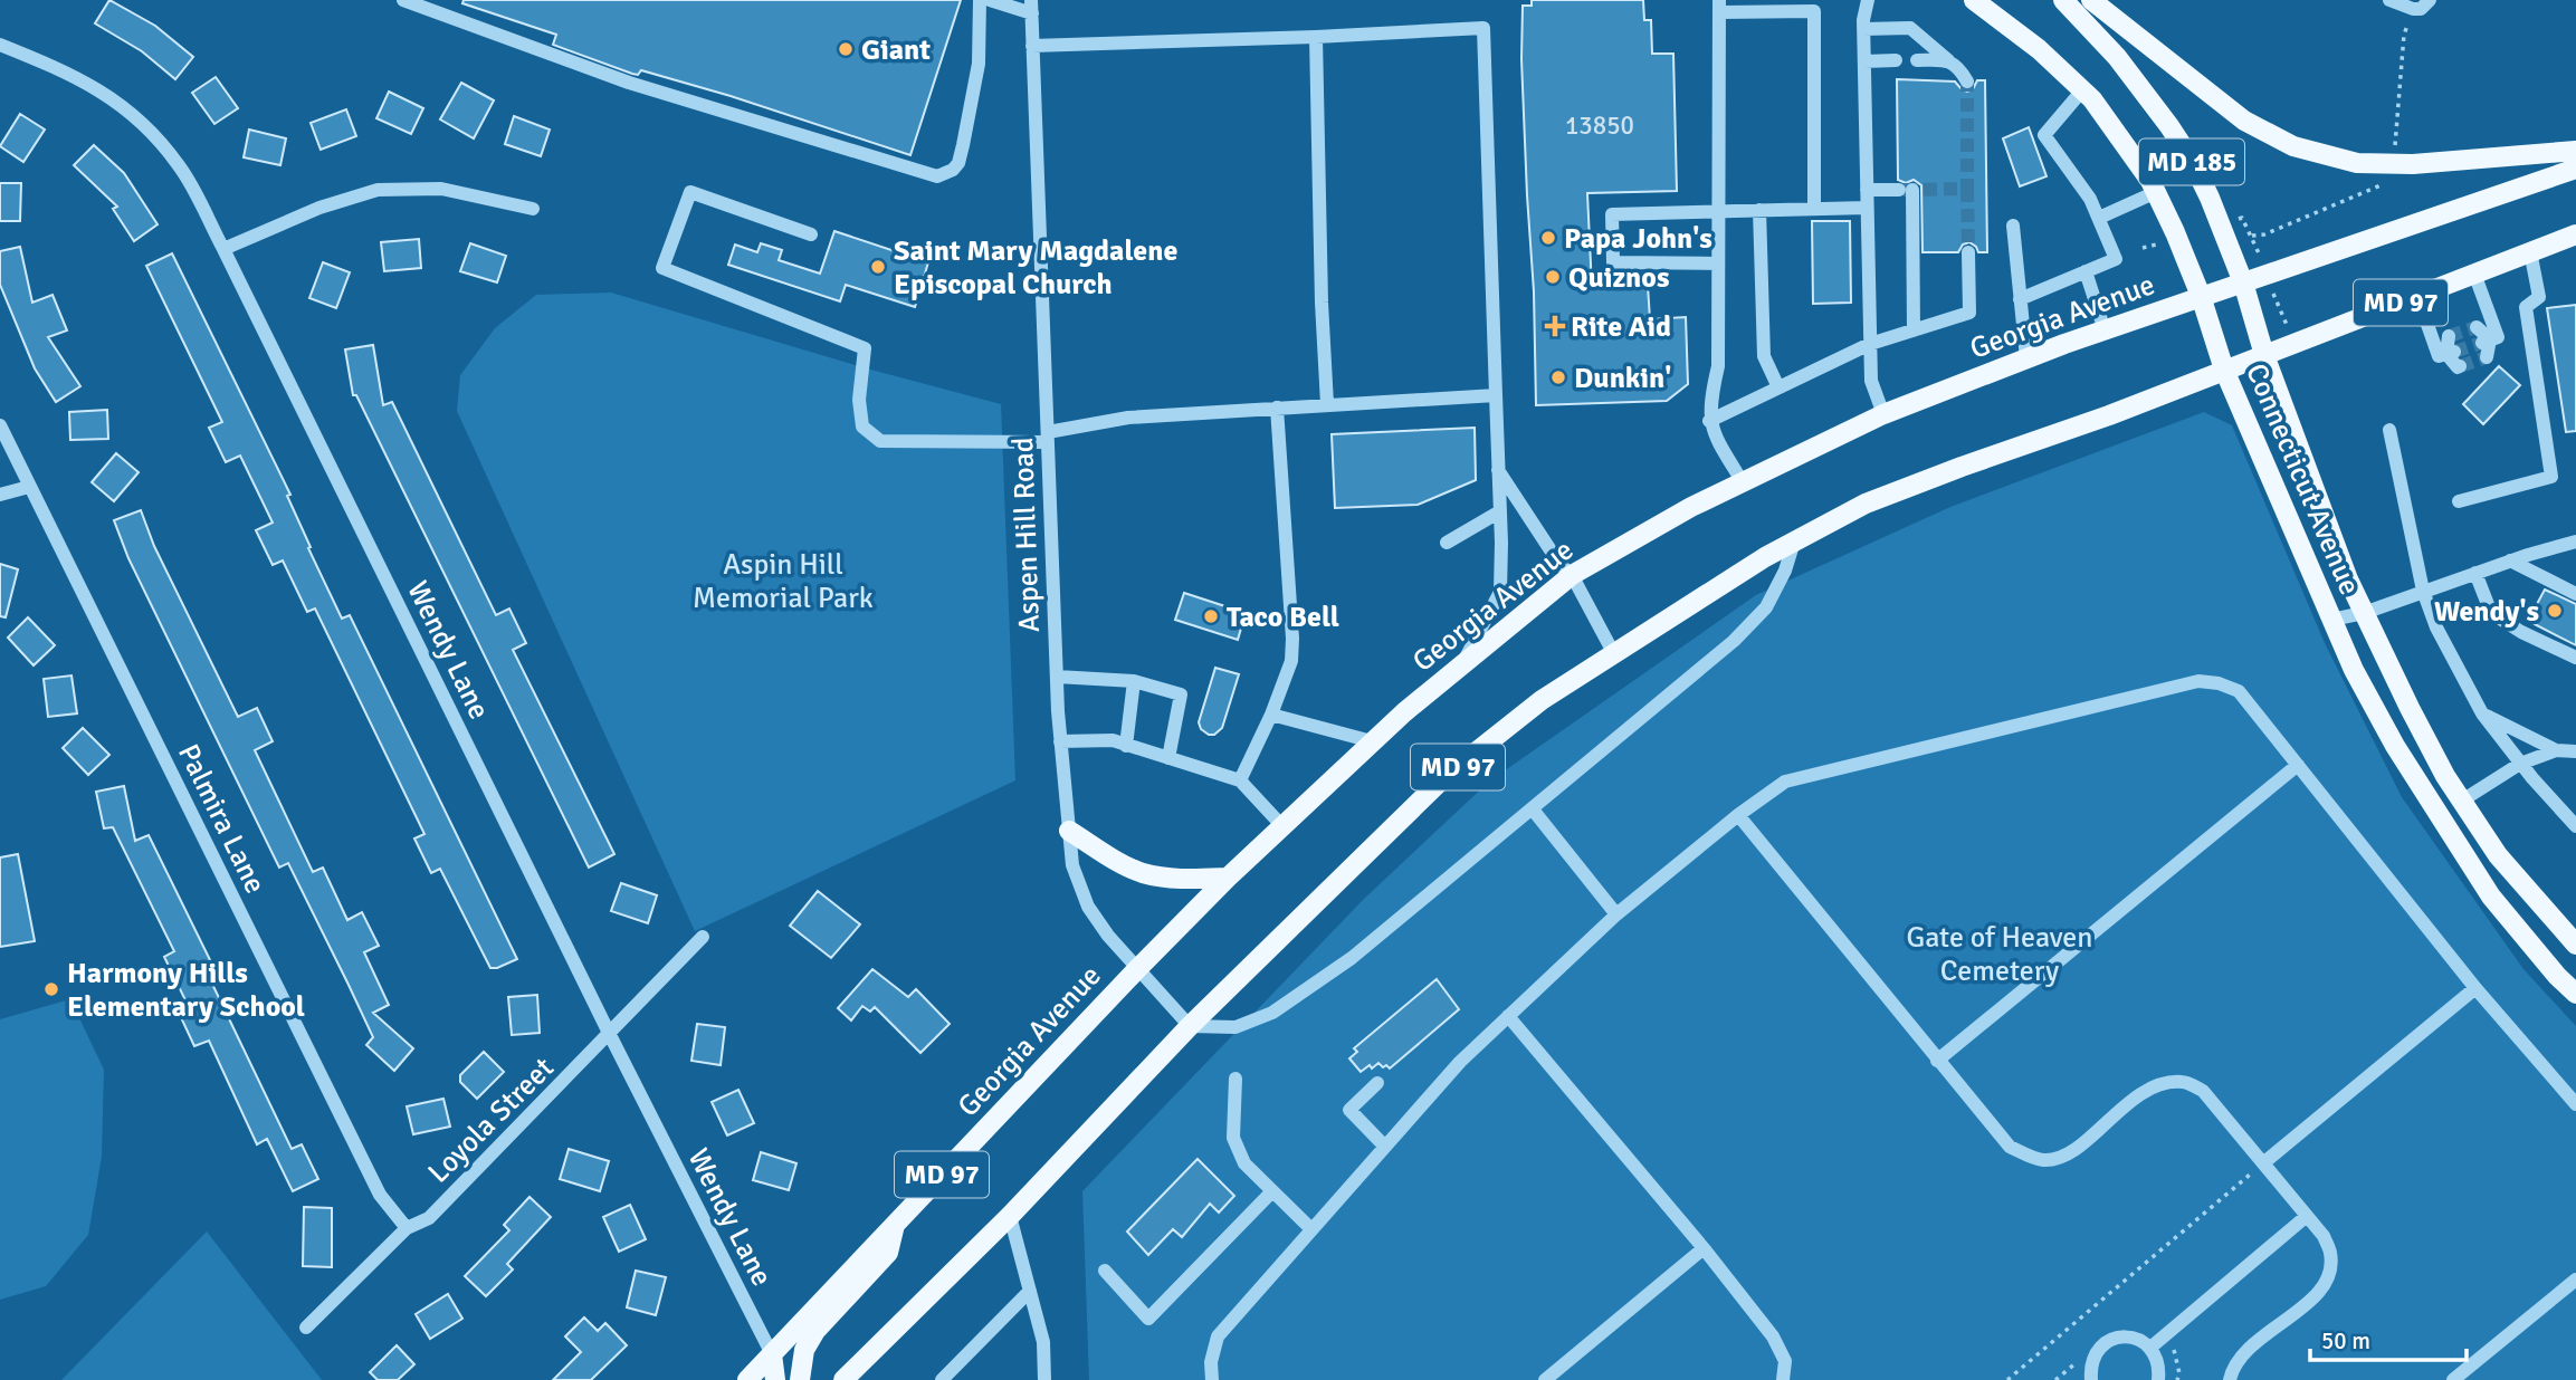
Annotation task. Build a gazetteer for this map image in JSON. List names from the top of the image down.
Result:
{
  "streets": {
    "main road": [
      "MD 185",
      "MD 97",
      "Georgia Avenue",
      "Connecticut Avenue"
    ],
    "street": [
      "Aspen Hill Road",
      "Wendy Lane",
      "Palmira Lane",
      "Loyola Street"
    ]
  },
  "crossings": [
    ["MD 97", "Connecticut Avenue"],
    ["MD 97", "Aspen Hill Road"],
    ["Georgia Avenue", "Connecticut Avenue"],
    ["Georgia Avenue", "Aspen Hill Road"],
    ["Georgia Avenue", "Wendy Lane"],
    ["Wendy Lane", "Loyola Street"],
    ["Palmira Lane", "Loyola Street"]
  ],
  "parks": ["Aspin Hill Memorial Park", "Gate of Heaven Cemetery"],
  "places": {
    "other": [
      "Giant",
      "Papa John's",
      "Saint Mary Magdalene Episcopal Church",
      "Quiznos",
      "Dunkin'",
      "Wendy's",
      "Taco Bell",
      "Harmony Hills Elementary School"
    ],
    "health": ["Rite Aid"]
  },
  "house_numbers": ["13850"],
  "scale_bar": "50 m"
}
